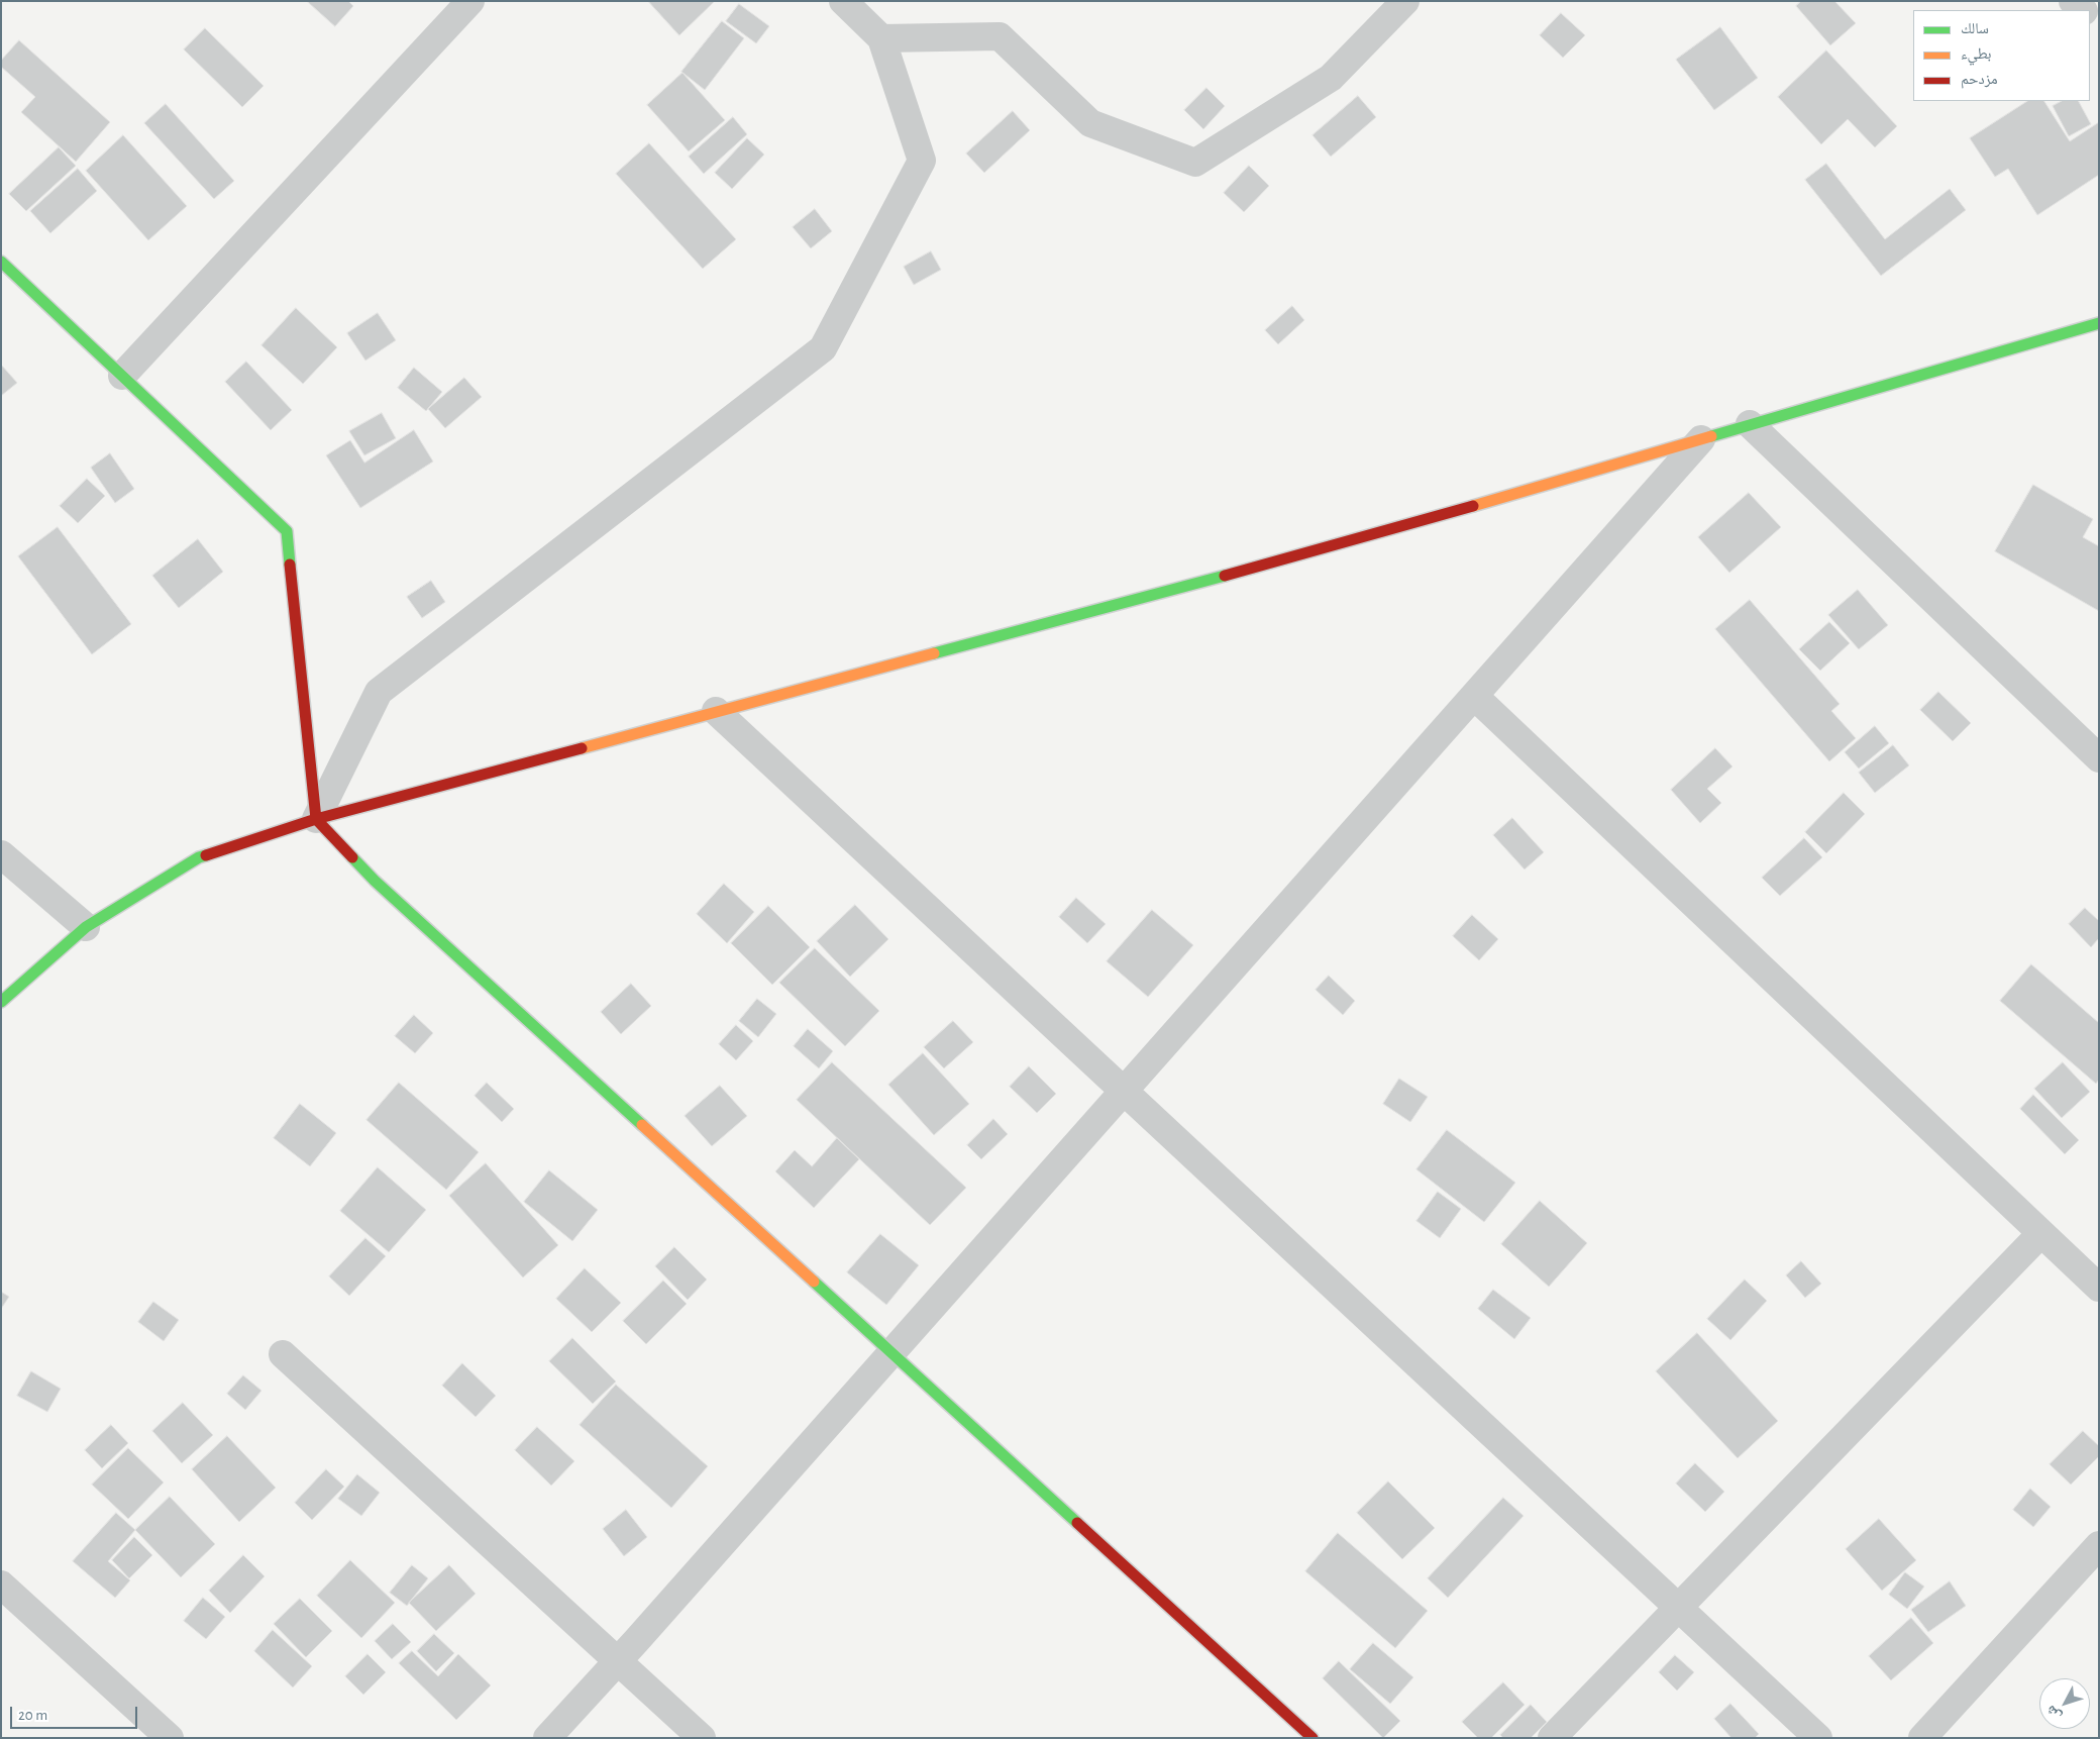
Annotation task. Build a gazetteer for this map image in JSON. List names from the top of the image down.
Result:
{
  "legend": ["سالك", "بطيء", "مزدحم"],
  "scale_bar": "20 m",
  "north": "bottom left"
}
